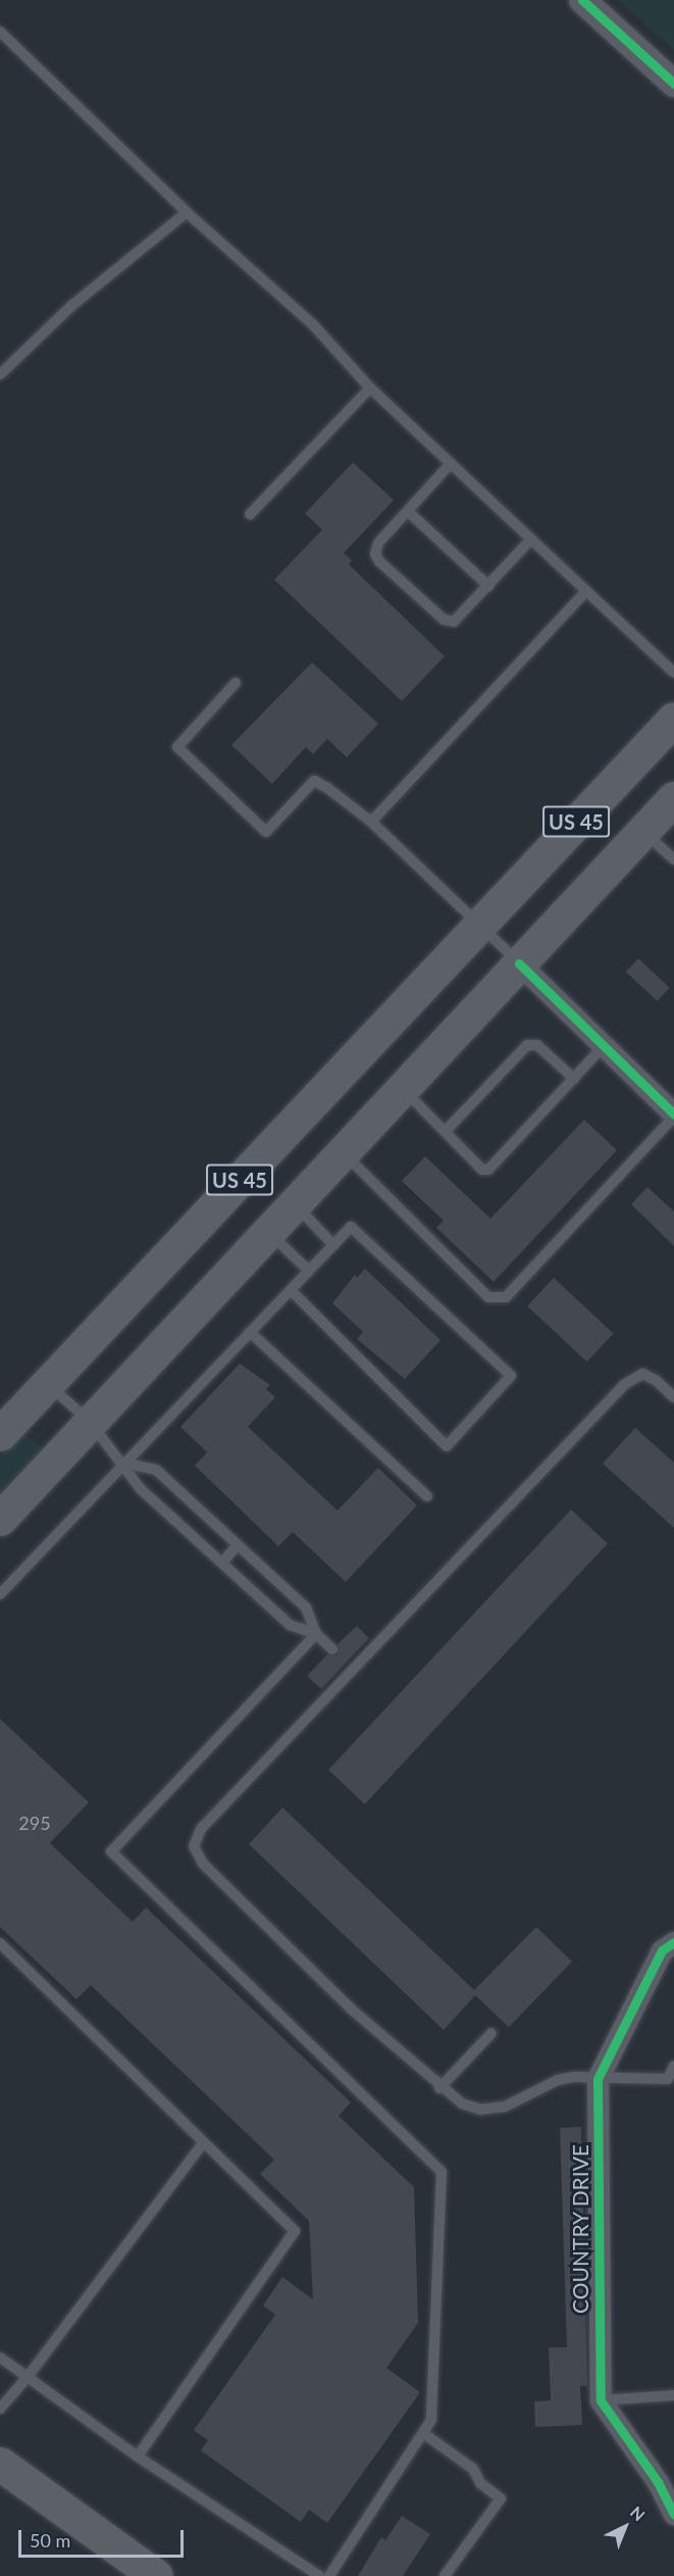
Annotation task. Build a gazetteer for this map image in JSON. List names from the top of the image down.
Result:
{
  "streets": {
    "main road": ["US 45"],
    "street": ["COUNTRY DRIVE"]
  },
  "house_numbers": ["295"],
  "scale_bar": "50 m",
  "north": "top right"
}
